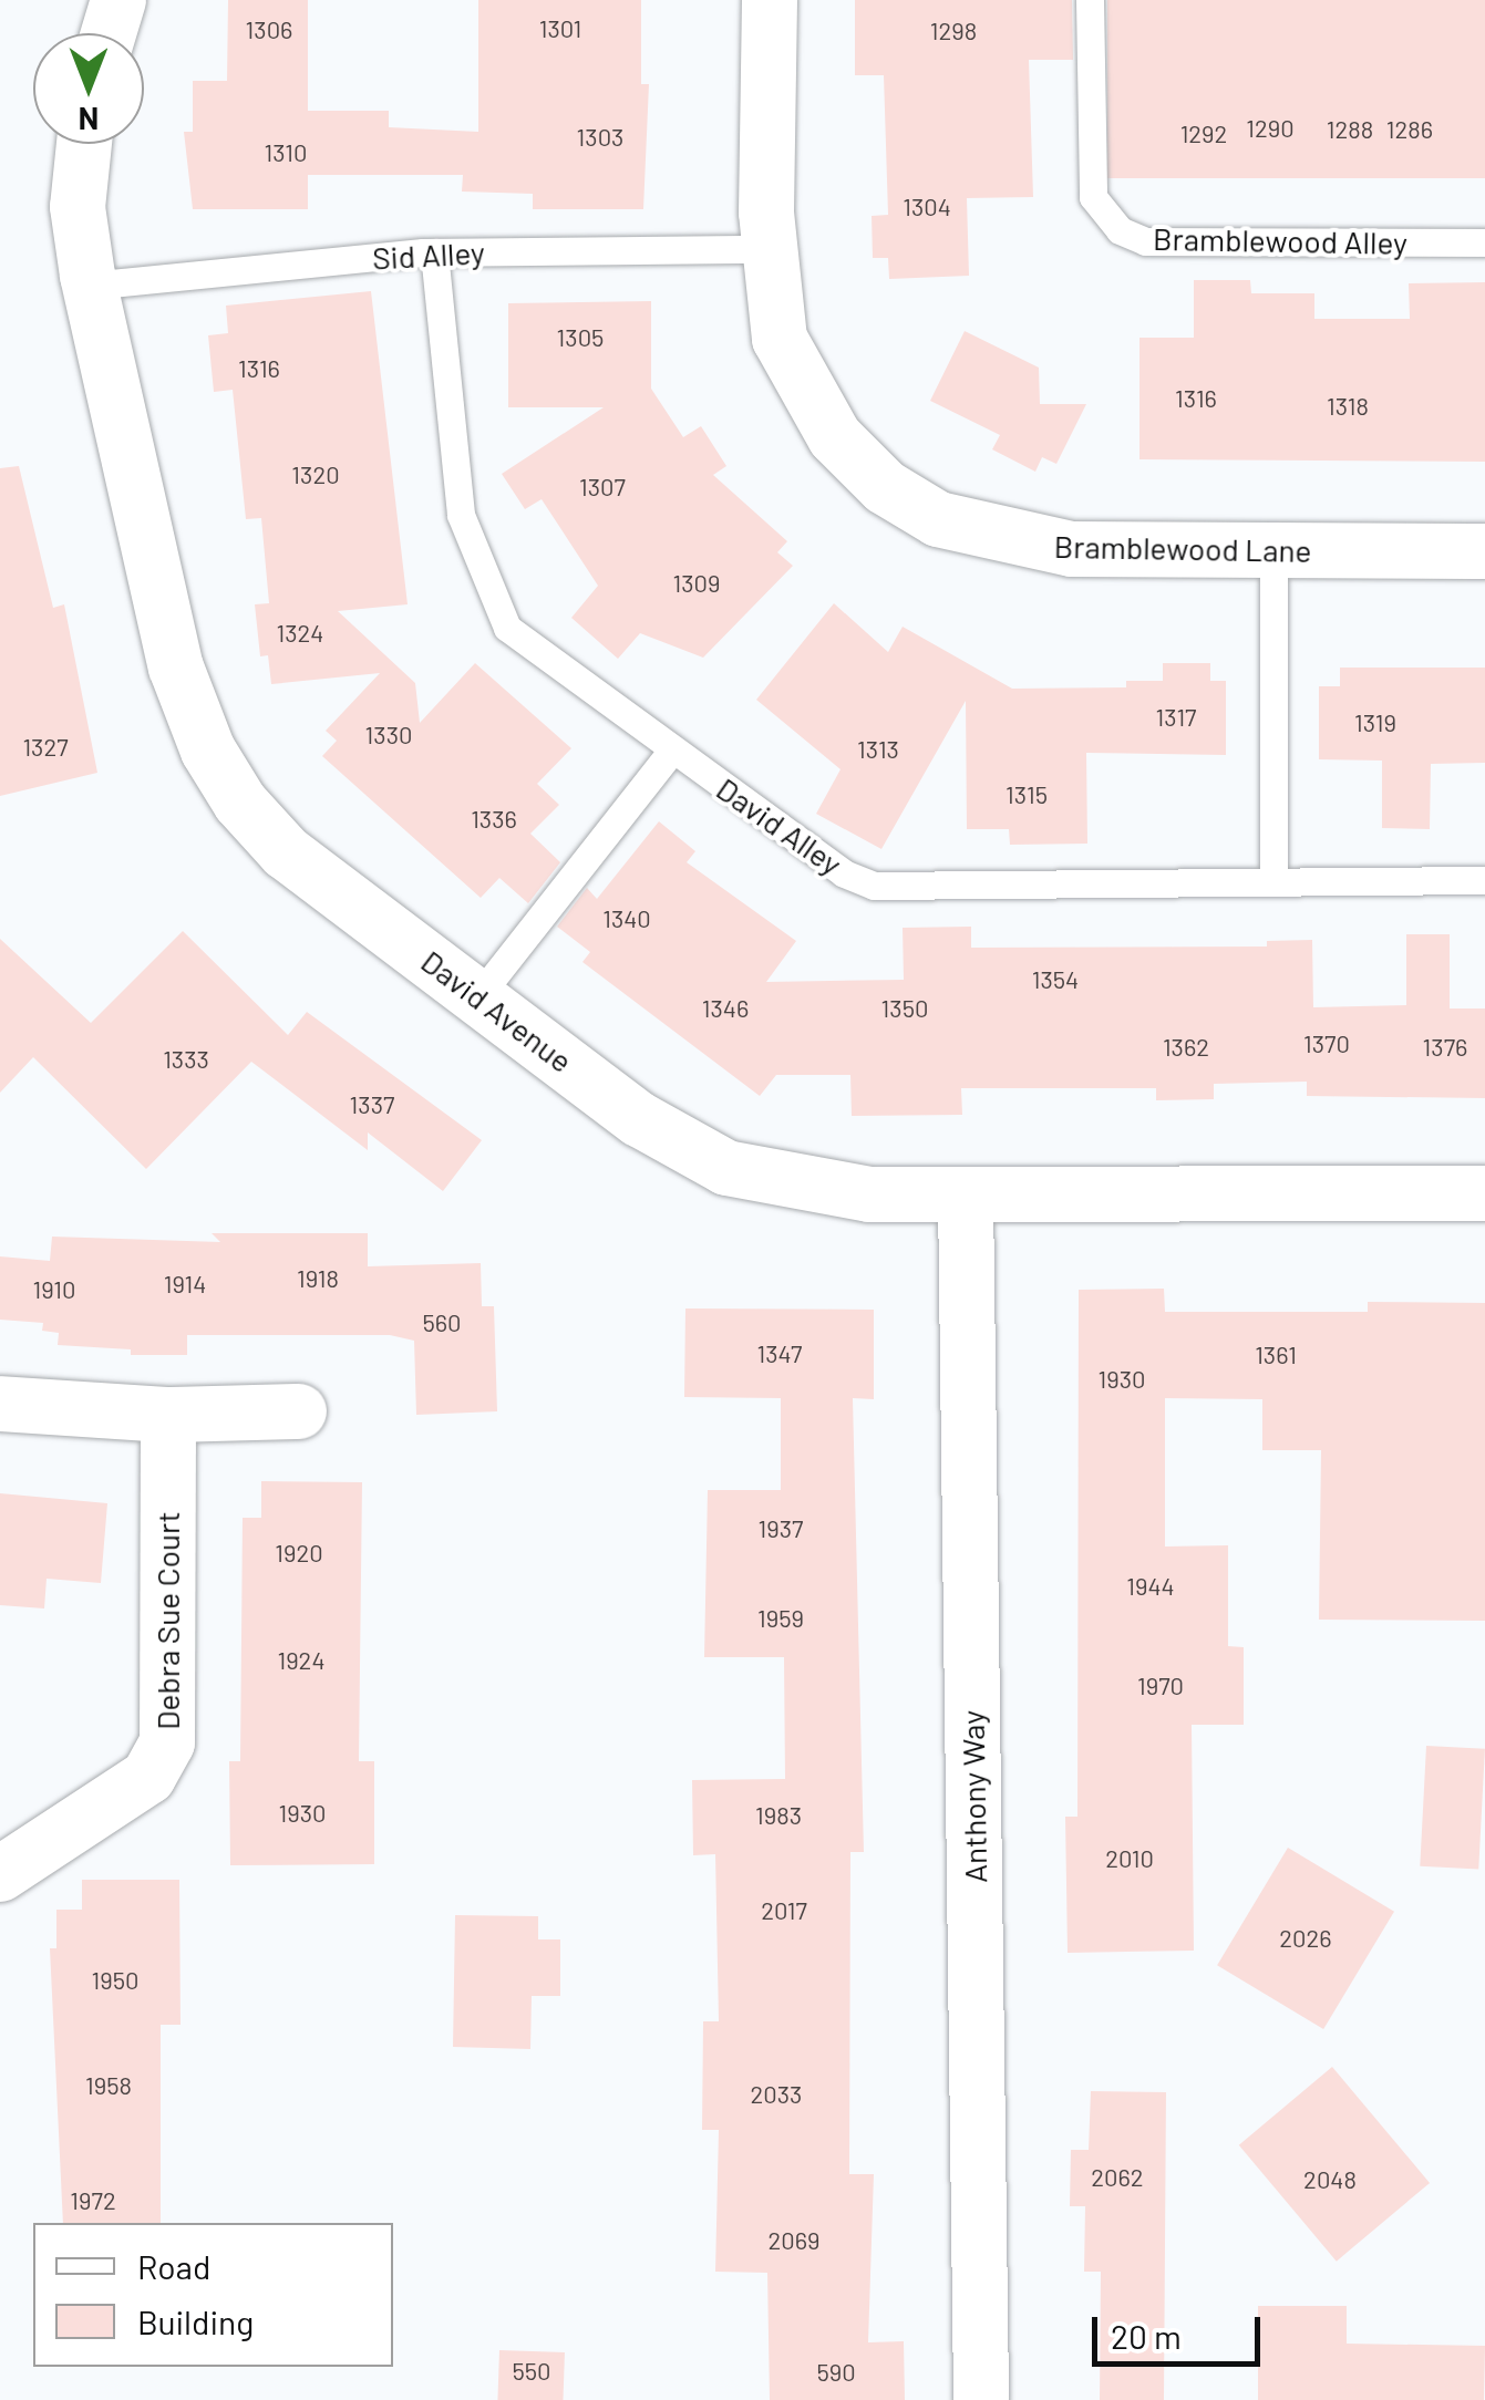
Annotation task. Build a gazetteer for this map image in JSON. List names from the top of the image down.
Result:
{
  "streets": {
    "street": [
      "Bramblewood Lane",
      "David Avenue",
      "Debra Sue Court",
      "Anthony Way"
    ],
    "lane": ["Bramblewood Alley", "Sid Alley", "David Alley"]
  },
  "crossings": [
    ["Sid Alley", "Bramblewood Lane"],
    ["Sid Alley", "David Alley"],
    ["Sid Alley", "David Avenue"],
    ["David Avenue", "Anthony Way"]
  ],
  "house_numbers": [
    "1301",
    "1306",
    "1298",
    "1290",
    "1288",
    "1286",
    "1292",
    "1303",
    "1310",
    "1304",
    "1305",
    "1316",
    "1316",
    "1318",
    "1320",
    "1307",
    "1309",
    "1324",
    "1317",
    "1319",
    "1330",
    "1327",
    "1313",
    "1315",
    "1336",
    "1340",
    "1354",
    "1346",
    "1350",
    "1370",
    "1362",
    "1376",
    "1333",
    "1337",
    "1918",
    "1914",
    "1910",
    "560",
    "1347",
    "1361",
    "1930",
    "1937",
    "1920",
    "1944",
    "1959",
    "1924",
    "1970",
    "1930",
    "1983",
    "2010",
    "2017",
    "2026",
    "1950",
    "1958",
    "2033",
    "2062",
    "2048",
    "1972",
    "2069",
    "550",
    "590"
  ],
  "legend": ["Road", "Building"],
  "scale_bar": "20 m",
  "north": "bottom"
}
